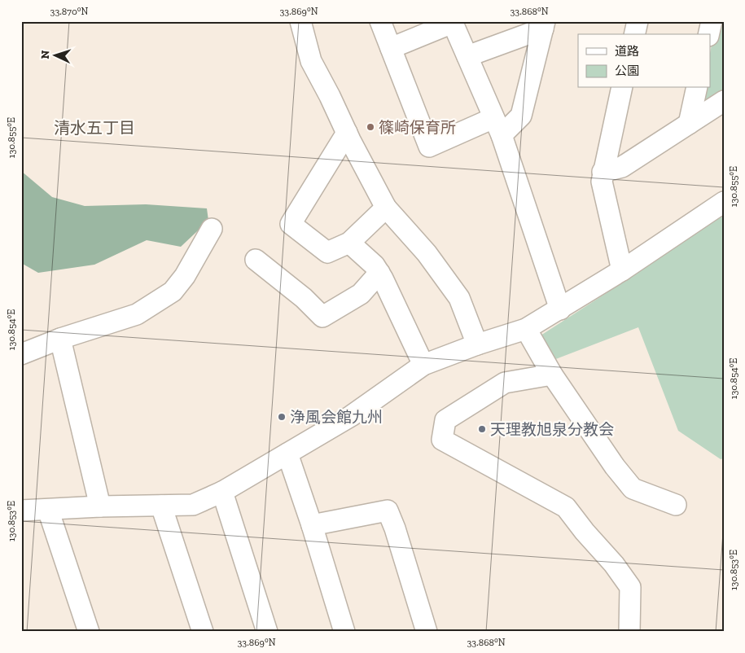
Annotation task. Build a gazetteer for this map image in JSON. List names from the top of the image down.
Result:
{
  "districts": ["清水五丁目"],
  "places": ["篠崎保育所", "浄風会館九州", "天理教旭泉分教会"],
  "legend": ["道路", "公園"],
  "north": "left",
  "coordinates": [
    "33.870°N",
    "33.869°N",
    "33.868°N",
    "130.855°E",
    "130.854°E",
    "130.853°E"
  ]
}
